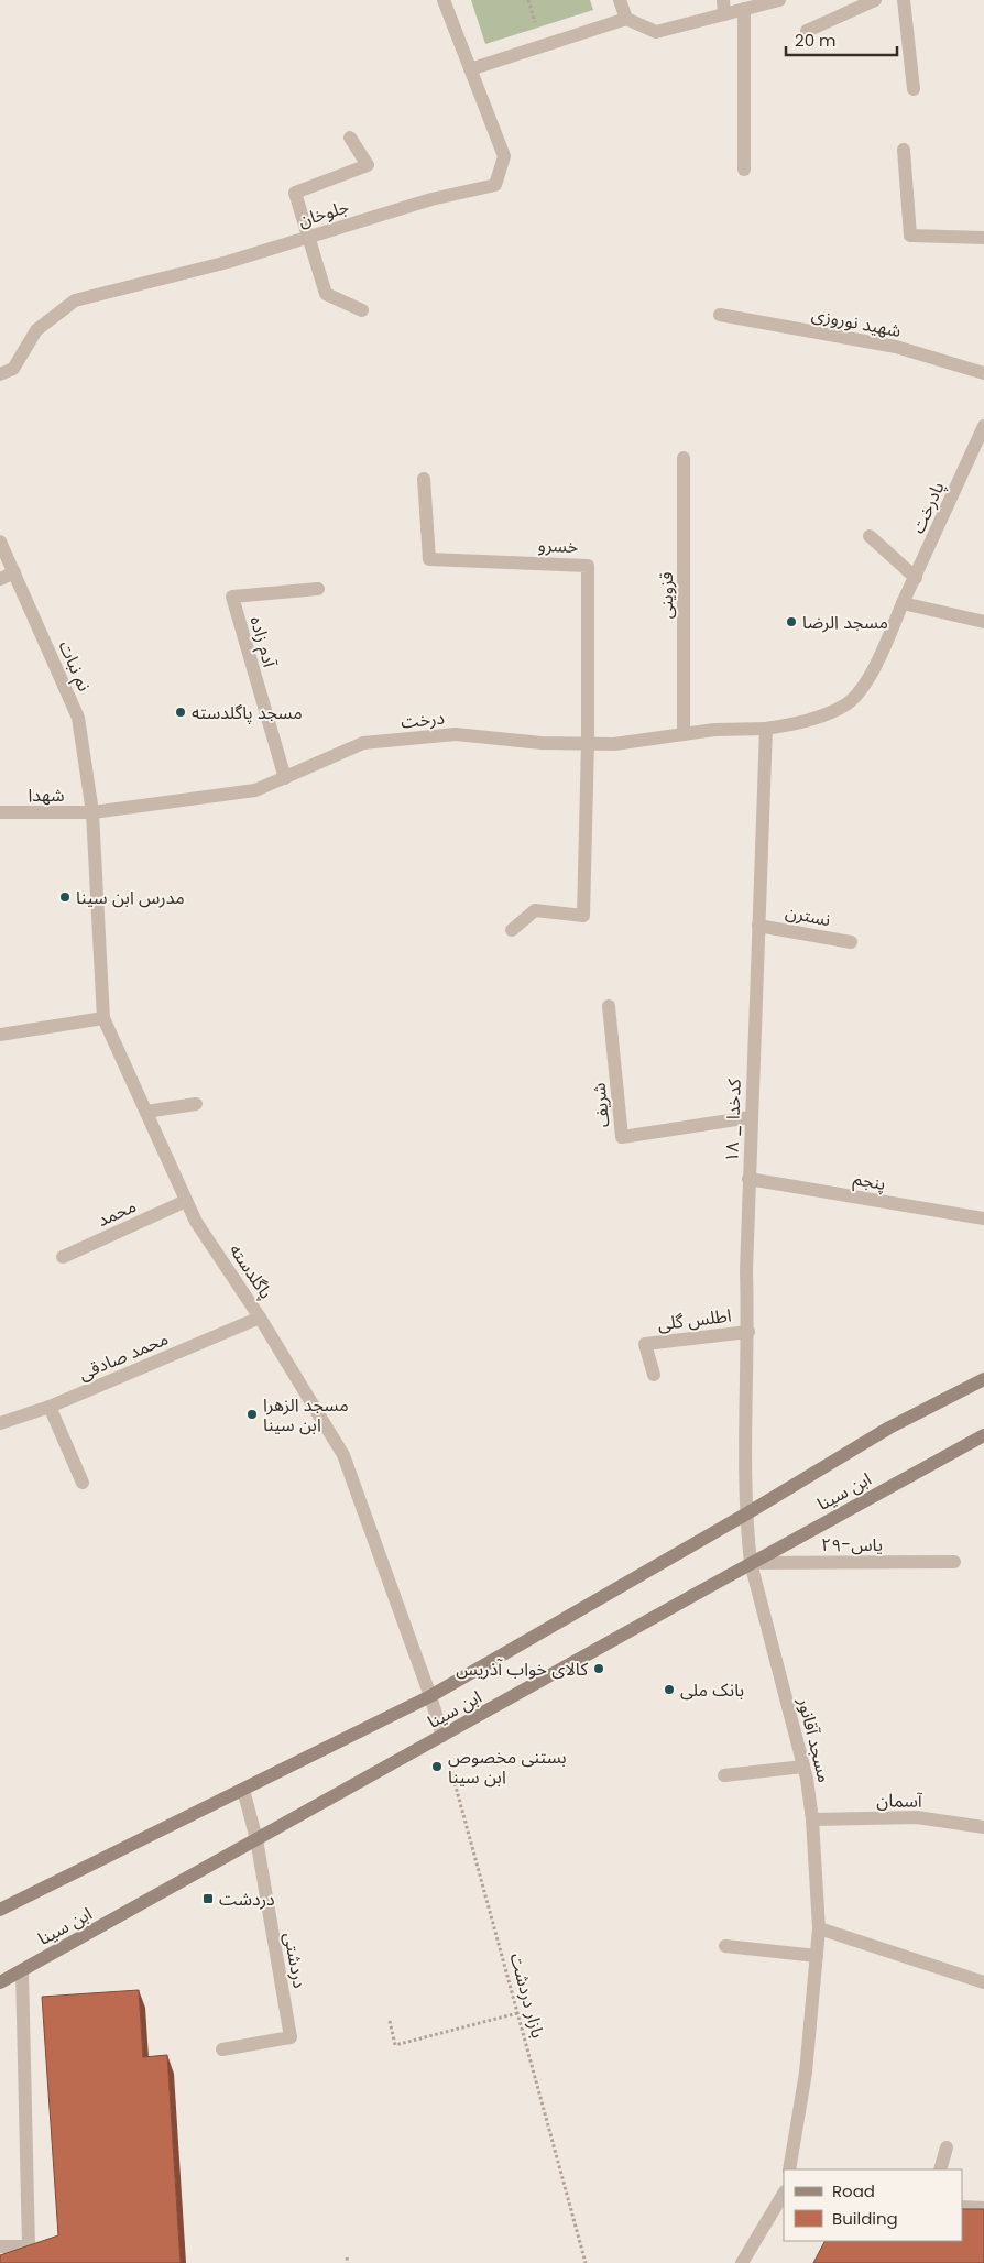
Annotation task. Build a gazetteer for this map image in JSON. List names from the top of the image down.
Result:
{
  "streets": {
    "main road": ["ابن سینا"],
    "street": [
      "جلوخان",
      "شهید نوروزی",
      "پادرخت",
      "خسرو",
      "قزوینی",
      "آدم زاده",
      "نم نبات",
      "درخت",
      "شهدا",
      "نسترن",
      "شریف",
      "۱۸ _ کدخدا",
      "پنجم",
      "محمد",
      "پاگلدسته",
      "اطلس گلی",
      "محمد صادقی",
      "۲۹-یاس",
      "مسجد آقانور",
      "آسمان",
      "دردشتی"
    ],
    "path": ["بازار دردشت"]
  },
  "crossings": [
    ["پادرخت", "درخت"],
    ["پادرخت", "۱۸ _ کدخدا"],
    ["خسرو", "درخت"],
    ["قزوینی", "درخت"],
    ["آدم زاده", "درخت"],
    ["نم نبات", "درخت"],
    ["نم نبات", "شهدا"],
    ["نم نبات", "پاگلدسته"],
    ["درخت", "شهدا"],
    ["درخت", "۱۸ _ کدخدا"],
    ["درخت", "پاگلدسته"],
    ["شهدا", "پاگلدسته"],
    ["نسترن", "۱۸ _ کدخدا"],
    ["شریف", "۱۸ _ کدخدا"],
    ["۱۸ _ کدخدا", "پنجم"],
    ["۱۸ _ کدخدا", "اطلس گلی"],
    ["۱۸ _ کدخدا", "ابن سینا"],
    ["۱۸ _ کدخدا", "مسجد آقانور"],
    ["محمد", "پاگلدسته"],
    ["پاگلدسته", "محمد صادقی"],
    ["پاگلدسته", "ابن سینا"],
    ["پاگلدسته", "بازار دردشت"],
    ["ابن سینا", "۲۹-یاس"],
    ["ابن سینا", "مسجد آقانور"],
    ["ابن سینا", "دردشتی"],
    ["ابن سینا", "بازار دردشت"],
    ["۲۹-یاس", "مسجد آقانور"],
    ["مسجد آقانور", "آسمان"]
  ],
  "places": {
    "other": [
      "مسجد الرضا",
      "مسجد پاگلدسته",
      "مدرس ابن سینا",
      "مسجد الزهرا ابن سینا",
      "کالای خواب آذریس",
      "بانک ملی",
      "بستنی مخصوص ابن سینا"
    ],
    "transit": ["دردشت"]
  },
  "legend": ["Road", "Building"],
  "scale_bar": "20 m"
}
